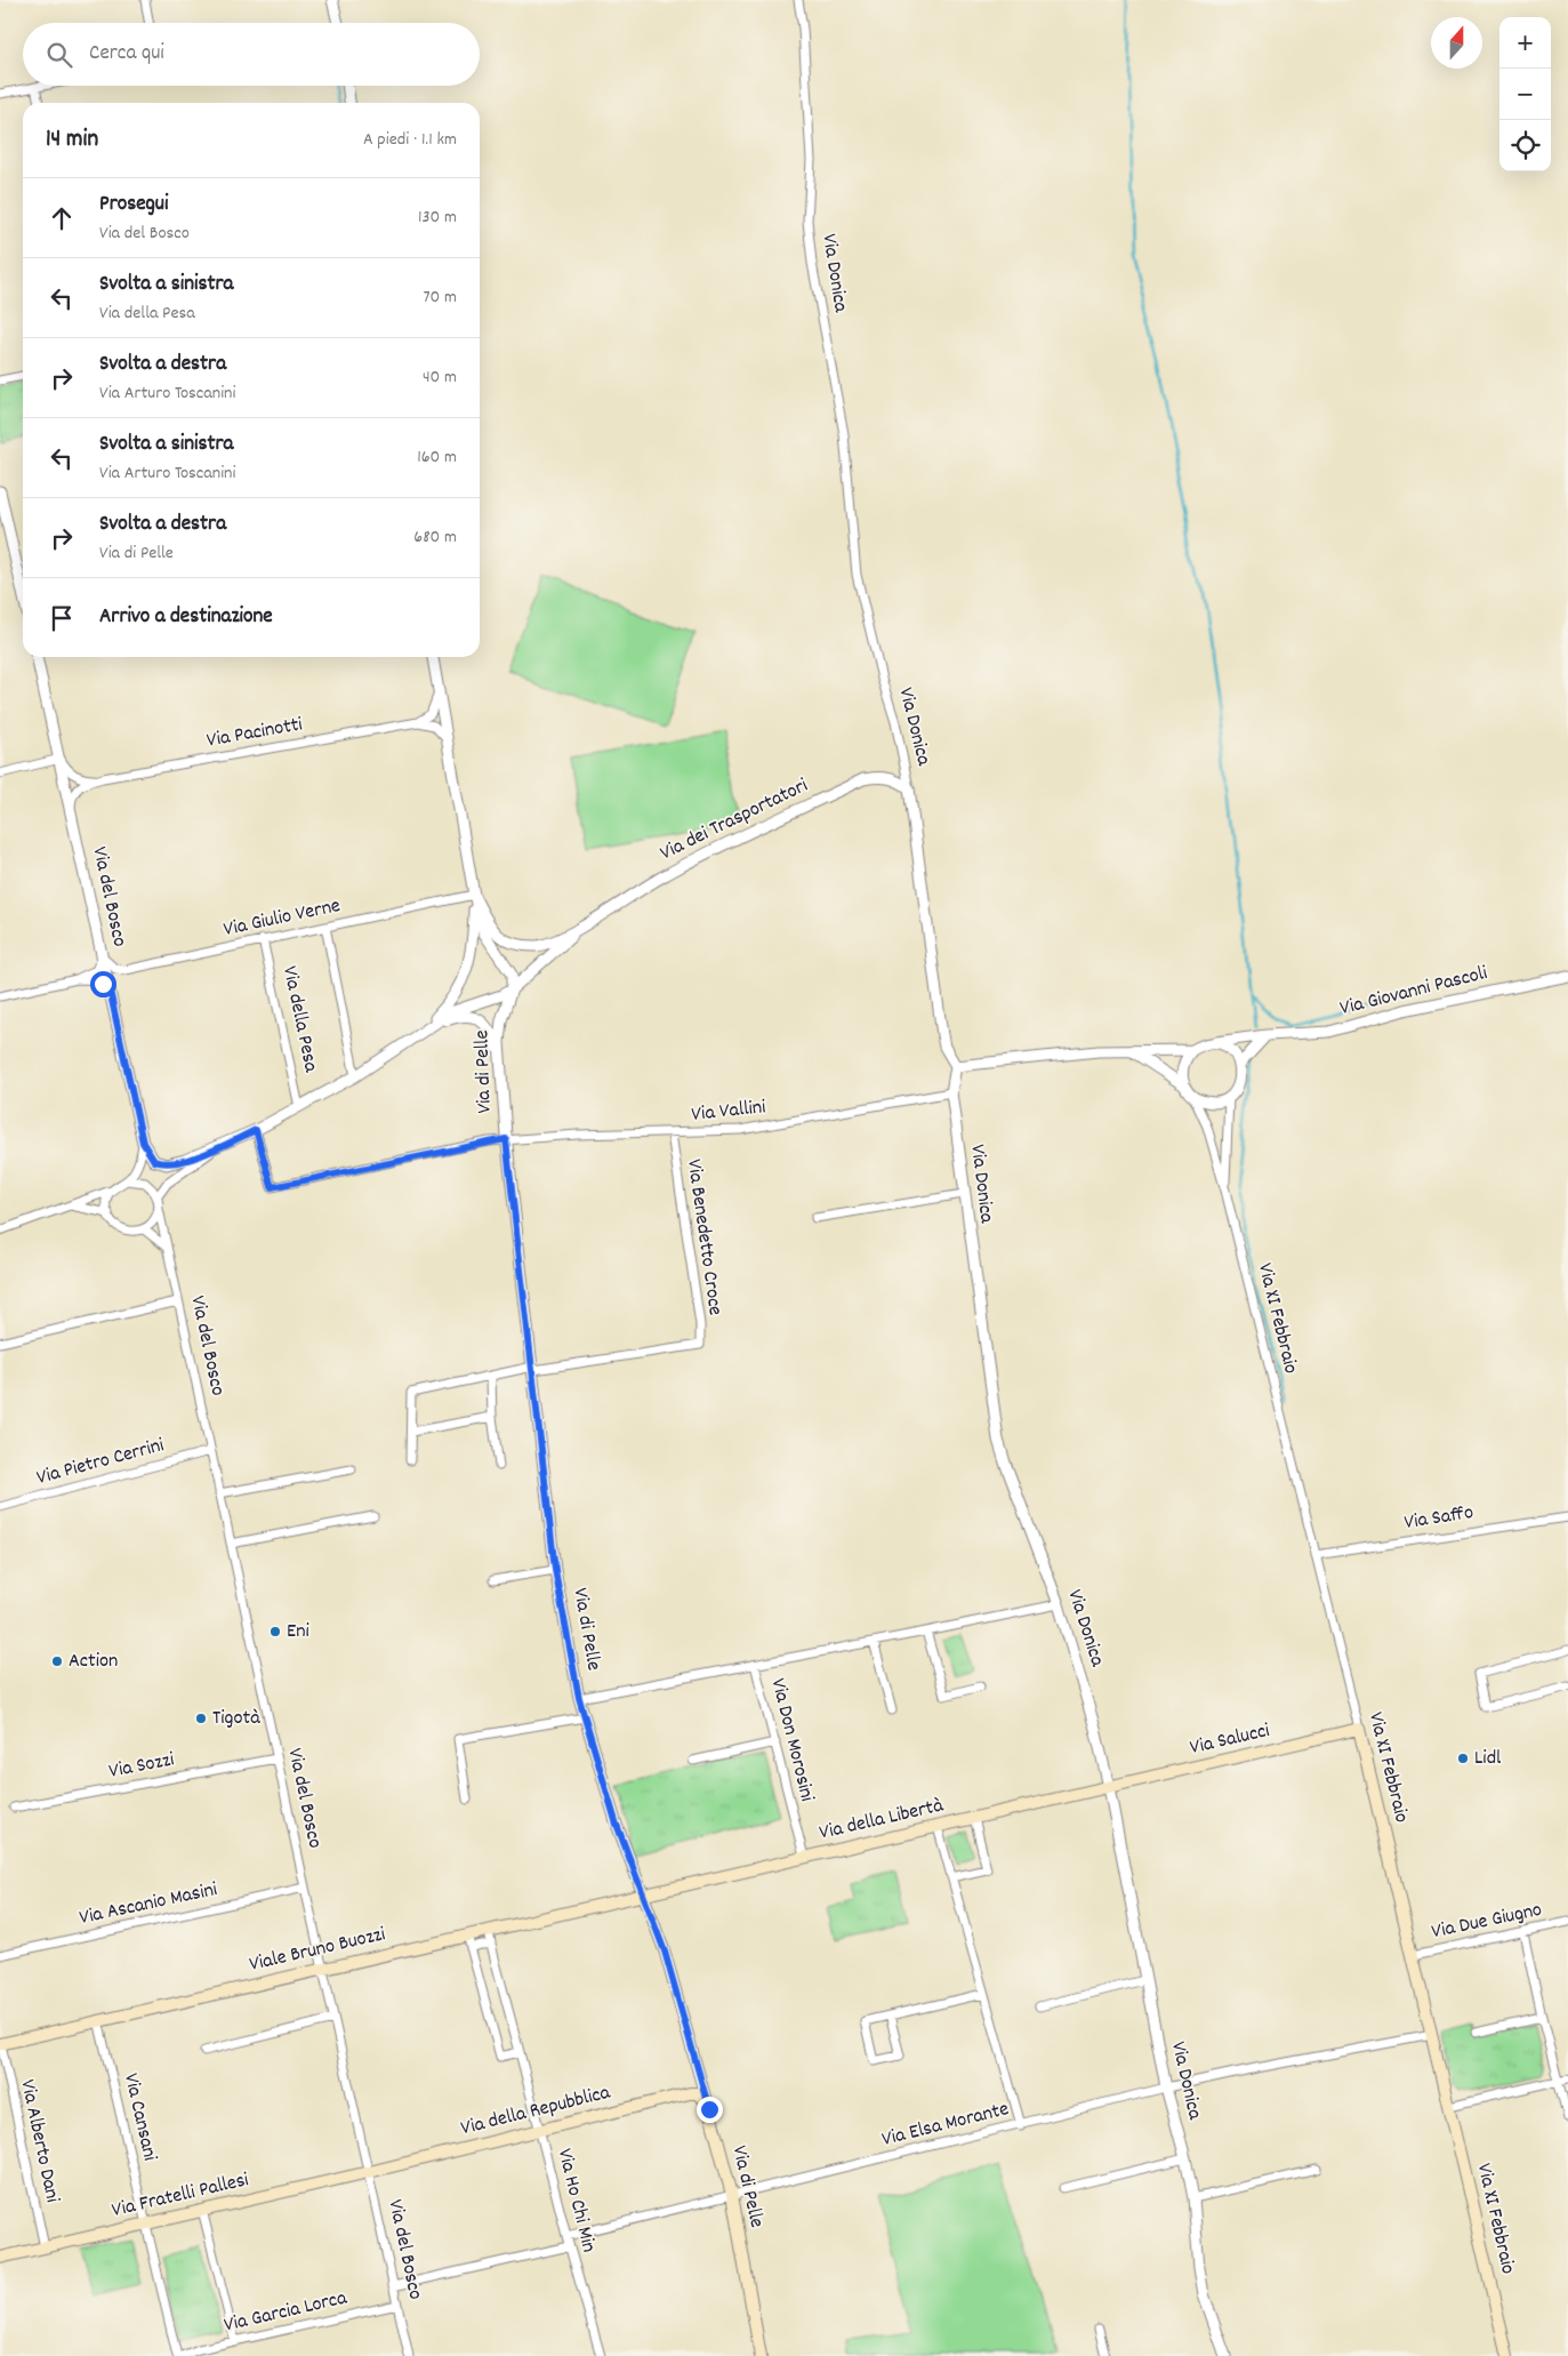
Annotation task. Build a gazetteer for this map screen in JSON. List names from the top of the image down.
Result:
{
  "streets": {
    "main road": [
      "Via di Pelle",
      "Via XI Febbraio",
      "Via Salucci",
      "Via della Libertà",
      "Viale Bruno Buozzi",
      "Via della Repubblica",
      "Via Fratelli Pallesi"
    ],
    "street": [
      "Via Donica",
      "Via Pacinotti",
      "Via dei Trasportatori",
      "Via del Bosco",
      "Via Giulio Verne",
      "Via Giovanni Pascoli",
      "Via della Pesa",
      "Via Vallini",
      "Via Benedetto Croce",
      "Via Pietro Cerrini",
      "Via Saffo",
      "Via Don Morosini",
      "Via Sozzi",
      "Via Ascanio Masini",
      "Via Due Giugno",
      "Via Cansani",
      "Via Elsa Morante",
      "Via Alberto Dani",
      "Via Ho Chi Min",
      "Via Garcia Lorca"
    ]
  },
  "crossings": [
    ["Via Donica", "Via dei Trasportatori"],
    ["Via Donica", "Via Giovanni Pascoli"],
    ["Via Donica", "Via Vallini"],
    ["Via Donica", "Via Salucci"],
    ["Via Donica", "Via della Libertà"],
    ["Via Donica", "Via Elsa Morante"],
    ["Via Pacinotti", "Via del Bosco"],
    ["Via dei Trasportatori", "Via Giulio Verne"],
    ["Via dei Trasportatori", "Via della Pesa"],
    ["Via dei Trasportatori", "Via di Pelle"],
    ["Via del Bosco", "Via Giulio Verne"],
    ["Via del Bosco", "Via della Pesa"],
    ["Via del Bosco", "Via Pietro Cerrini"],
    ["Via del Bosco", "Via Sozzi"],
    ["Via del Bosco", "Via Ascanio Masini"],
    ["Via del Bosco", "Viale Bruno Buozzi"],
    ["Via del Bosco", "Via della Repubblica"],
    ["Via del Bosco", "Via Fratelli Pallesi"],
    ["Via del Bosco", "Via Garcia Lorca"],
    ["Via Giulio Verne", "Via della Pesa"],
    ["Via Giovanni Pascoli", "Via XI Febbraio"],
    ["Via della Pesa", "Via di Pelle"],
    ["Via della Pesa", "Via Vallini"],
    ["Via di Pelle", "Via Vallini"],
    ["Via di Pelle", "Via Benedetto Croce"],
    ["Via di Pelle", "Via della Libertà"],
    ["Via di Pelle", "Viale Bruno Buozzi"],
    ["Via di Pelle", "Via della Repubblica"],
    ["Via di Pelle", "Via Elsa Morante"],
    ["Via Vallini", "Via Benedetto Croce"],
    ["Via XI Febbraio", "Via Saffo"],
    ["Via XI Febbraio", "Via Salucci"],
    ["Via XI Febbraio", "Via Due Giugno"],
    ["Via XI Febbraio", "Via Elsa Morante"],
    ["Via Don Morosini", "Via della Libertà"],
    ["Via Salucci", "Via della Libertà"],
    ["Via della Libertà", "Viale Bruno Buozzi"],
    ["Viale Bruno Buozzi", "Via Cansani"],
    ["Viale Bruno Buozzi", "Via Alberto Dani"],
    ["Viale Bruno Buozzi", "Via Ho Chi Min"],
    ["Via della Repubblica", "Via Fratelli Pallesi"],
    ["Via della Repubblica", "Via Ho Chi Min"],
    ["Via Cansani", "Via Fratelli Pallesi"],
    ["Via Cansani", "Via Garcia Lorca"],
    ["Via Elsa Morante", "Via Ho Chi Min"],
    ["Via Alberto Dani", "Via Fratelli Pallesi"]
  ],
  "places": [
    "Eni",
    "Action",
    "Tigotà",
    "Lidl"
  ],
  "north": "top",
  "page": {
    "map_buttons": ["+", "−"],
    "search": "Cerca qui",
    "heading": ["14 min", "A piedi · 1.1 km"],
    "list": [
      ["Prosegui", "Via del Bosco", "130 m"],
      ["Svolta a sinistra", "Via della Pesa", "70 m"],
      ["Svolta a destra", "Via Arturo Toscanini", "40 m"],
      ["Svolta a sinistra", "Via Arturo Toscanini", "160 m"],
      ["Svolta a destra", "Via di Pelle", "680 m"],
      "Arrivo a destinazione"
    ]
  }
}
